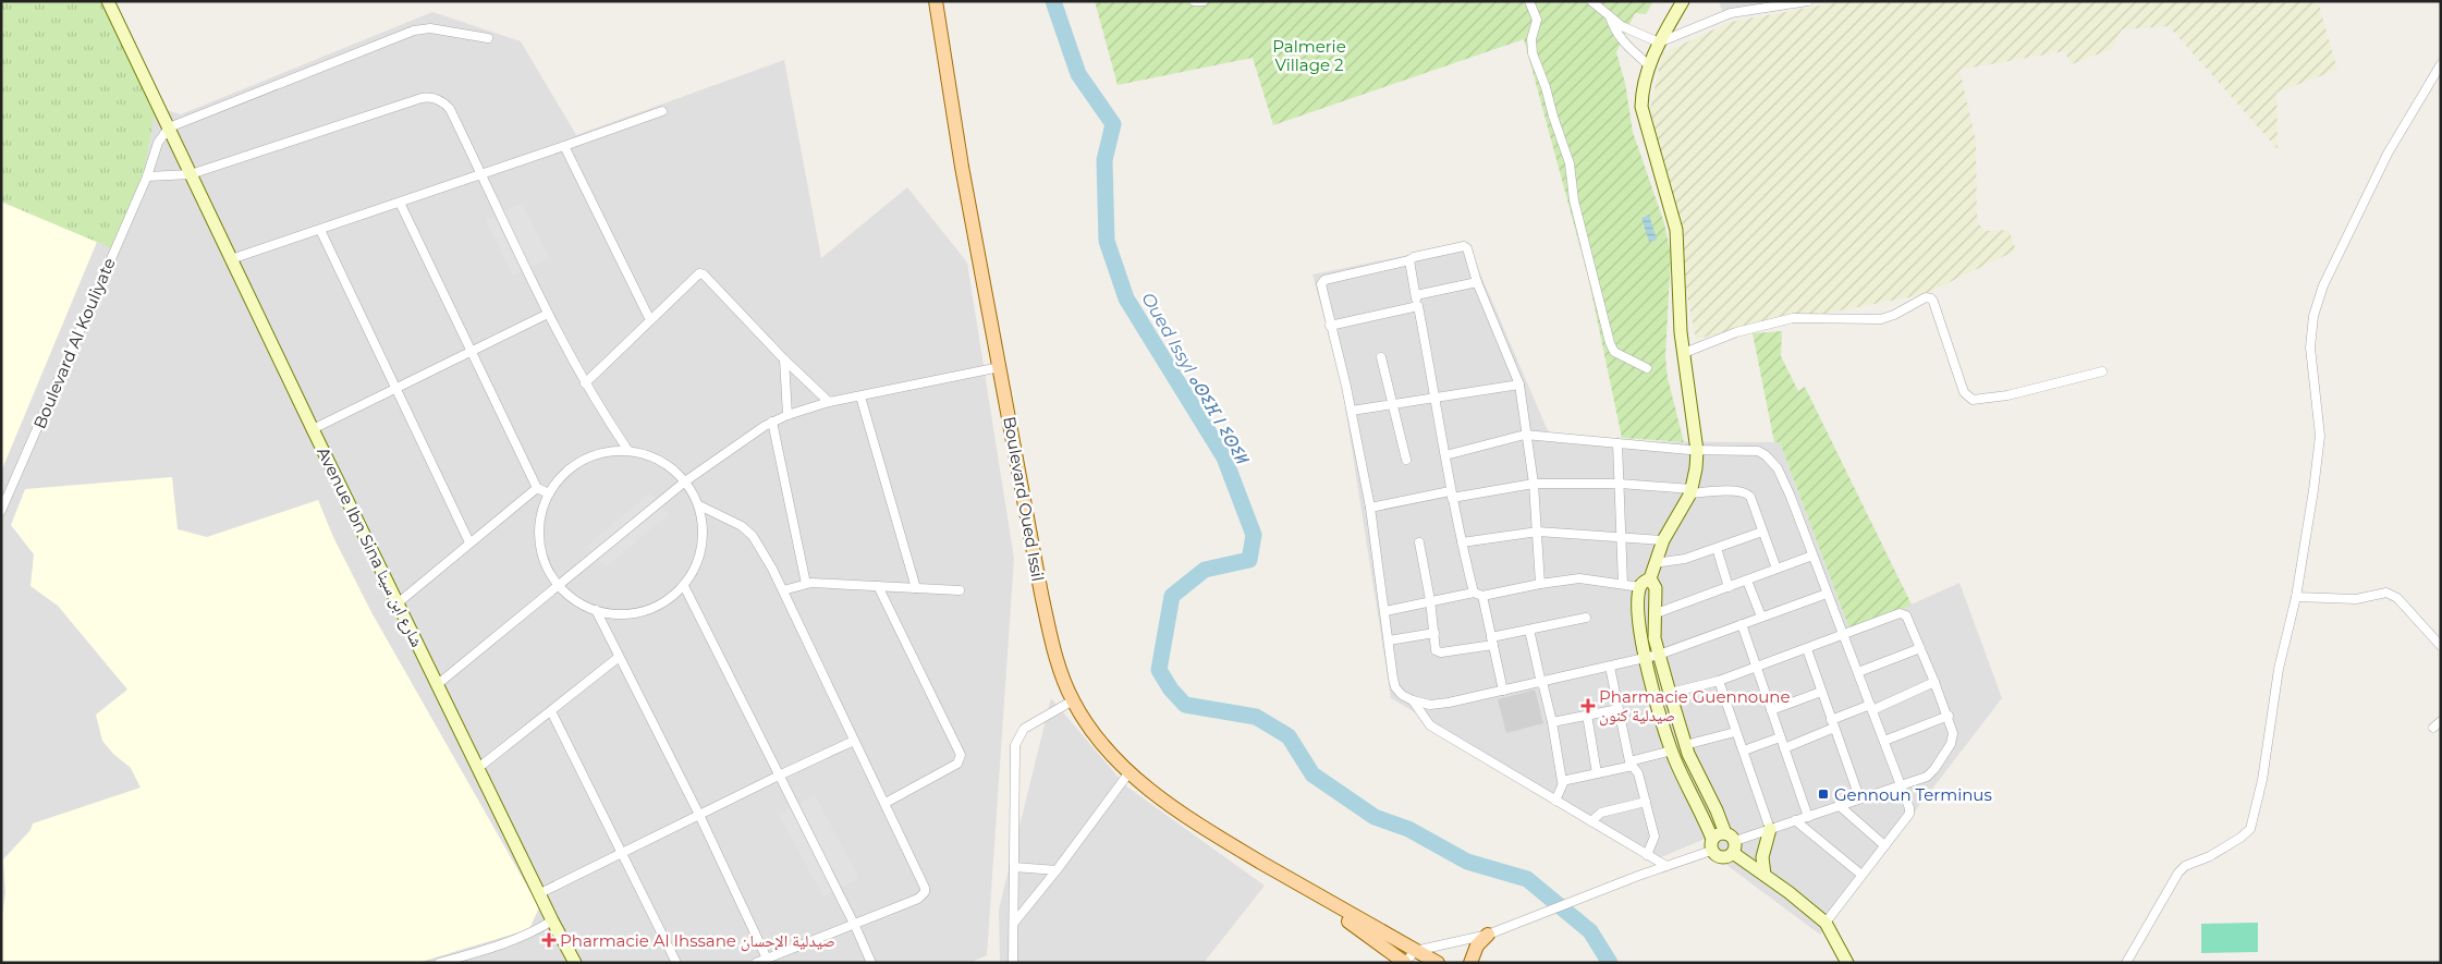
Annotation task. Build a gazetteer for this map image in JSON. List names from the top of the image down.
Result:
{
  "streets": {
    "main road": ["Boulevard Oued Issil"],
    "street": ["Boulevard Al Kouliyate", "Avenue Ibn Sina شارع ابن سينا"]
  },
  "crossings": [
    ["Boulevard Al Kouliyate", "Avenue Ibn Sina شارع ابن سينا"]
  ],
  "water": ["Oued Issyl ⴰⵙⵉⴼ ⵏ ⵉⵙⵉⵍ"],
  "parks": ["Palmerie Village 2"],
  "places": {
    "health": ["Pharmacie Guennoune صيدلية كنون", "Pharmacie Al Ihssane صيدلية الإحسان"],
    "transit": ["Gennoun Terminus"]
  }
}
